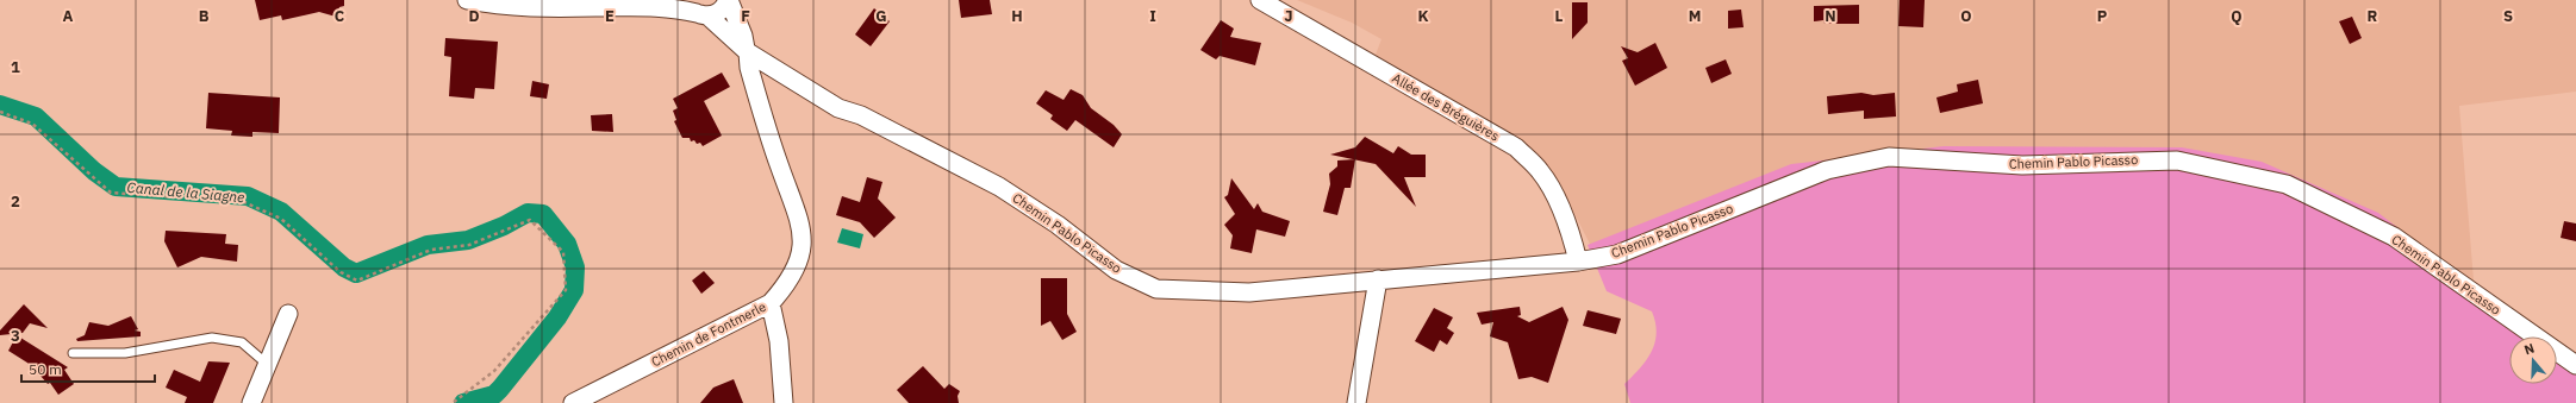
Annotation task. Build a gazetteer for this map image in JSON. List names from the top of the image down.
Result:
{
  "streets": {
    "street": ["Allée des Bréguières", "Chemin Pablo Picasso", "Chemin de Fontmerle"]
  },
  "crossings": [
    ["Allée des Bréguières", "Chemin Pablo Picasso"],
    ["Chemin Pablo Picasso", "Chemin de Fontmerle"]
  ],
  "water": ["Canal de la Siagne"],
  "scale_bar": "50 m",
  "north": "top",
  "grid": {
    "columns": [
      "A",
      "B",
      "C",
      "D",
      "E",
      "F",
      "G",
      "H",
      "I",
      "J",
      "K",
      "L",
      "M",
      "N",
      "O",
      "P",
      "Q",
      "R",
      "S"
    ],
    "rows": ["1", "2", "3"]
  }
}
